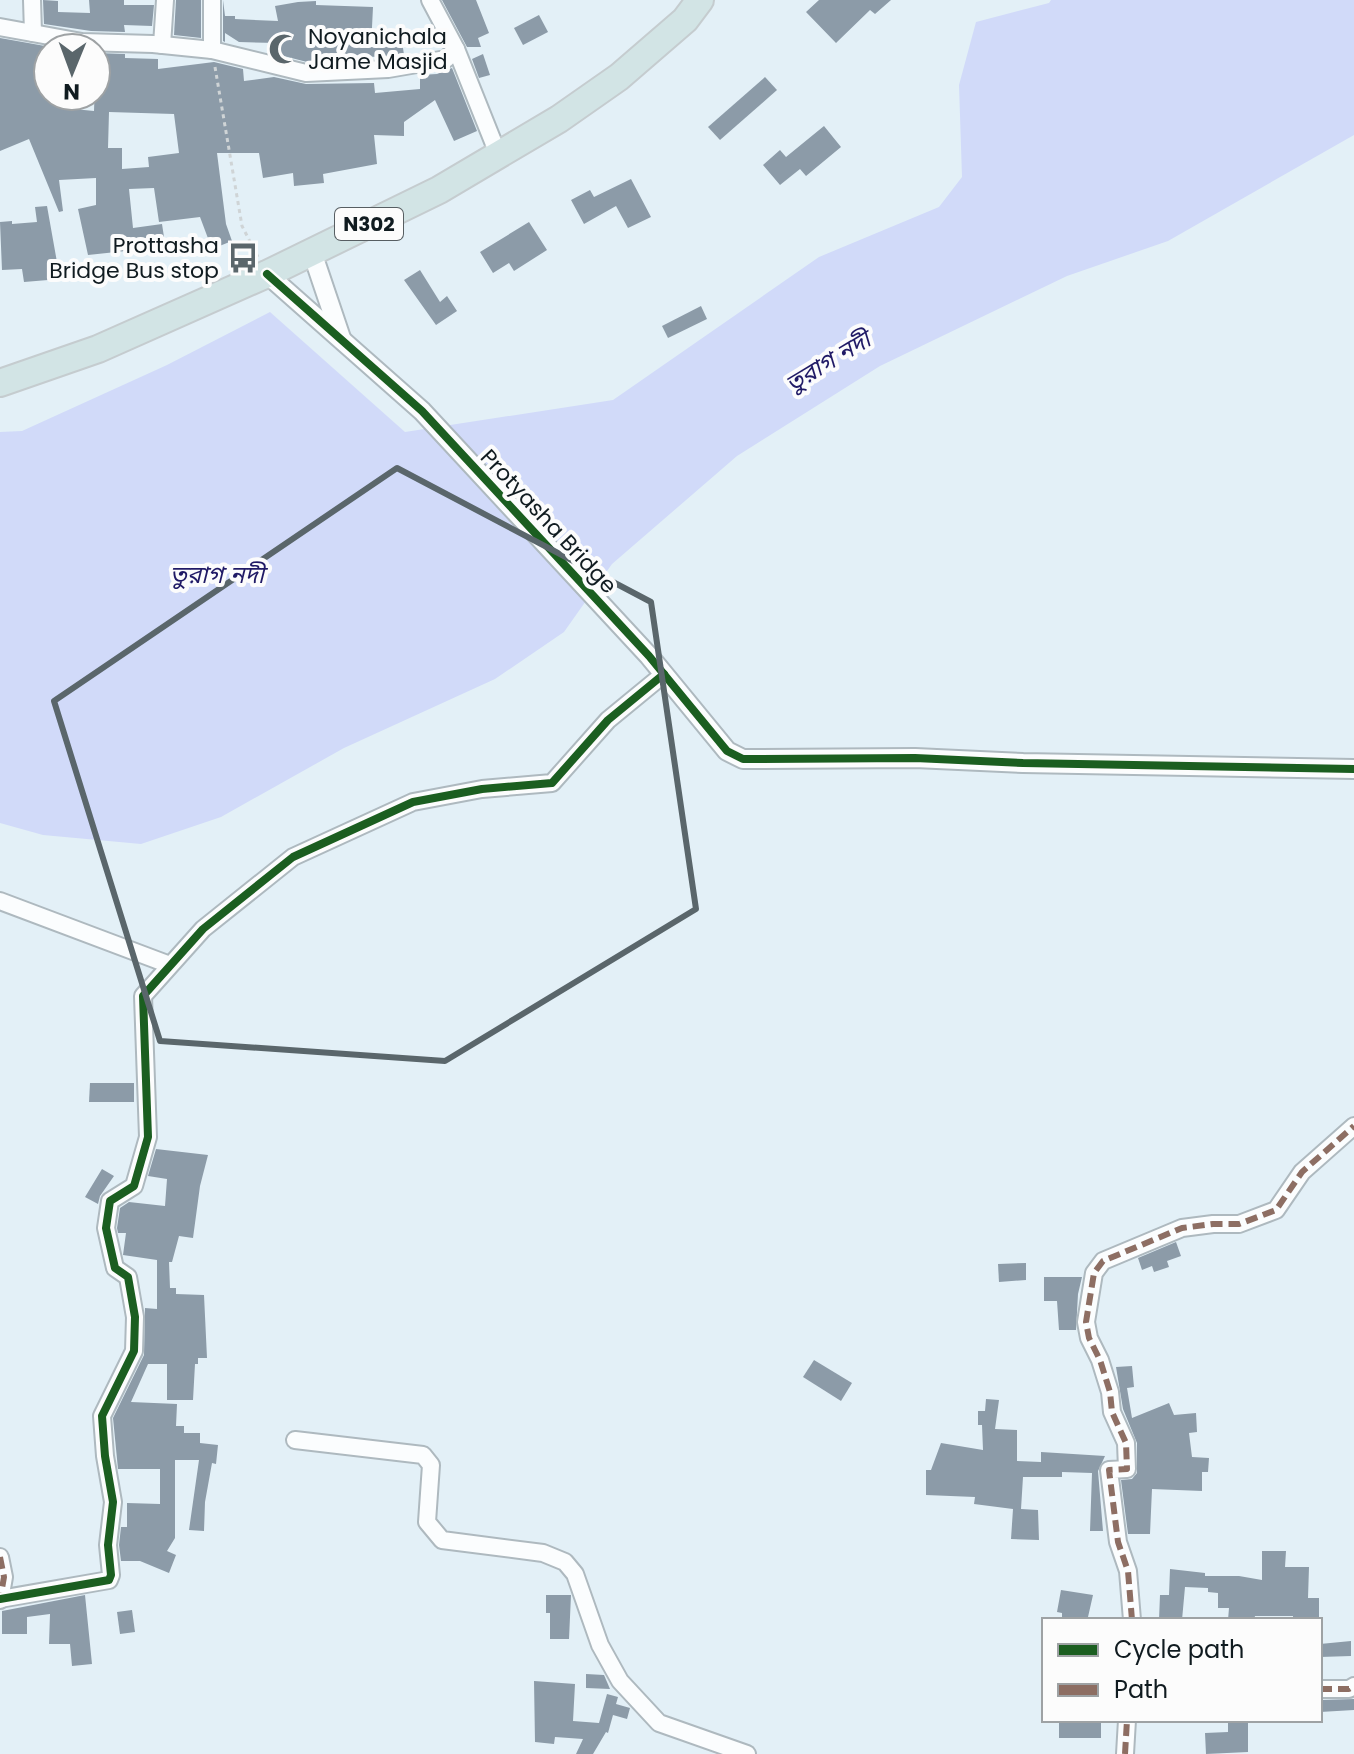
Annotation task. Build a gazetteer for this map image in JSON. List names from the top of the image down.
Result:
{
  "streets": {
    "highway": ["N302"],
    "street": ["Protyasha Bridge"]
  },
  "crossings": [
    ["N302", "Protyasha Bridge"]
  ],
  "water": ["তুরাগ নদী"],
  "places": {
    "mosque": ["Noyanichala Jame Masjid"],
    "bus stop": ["Prottasha Bridge Bus stop"]
  },
  "legend": ["Cycle path", "Path"],
  "north": "bottom"
}
